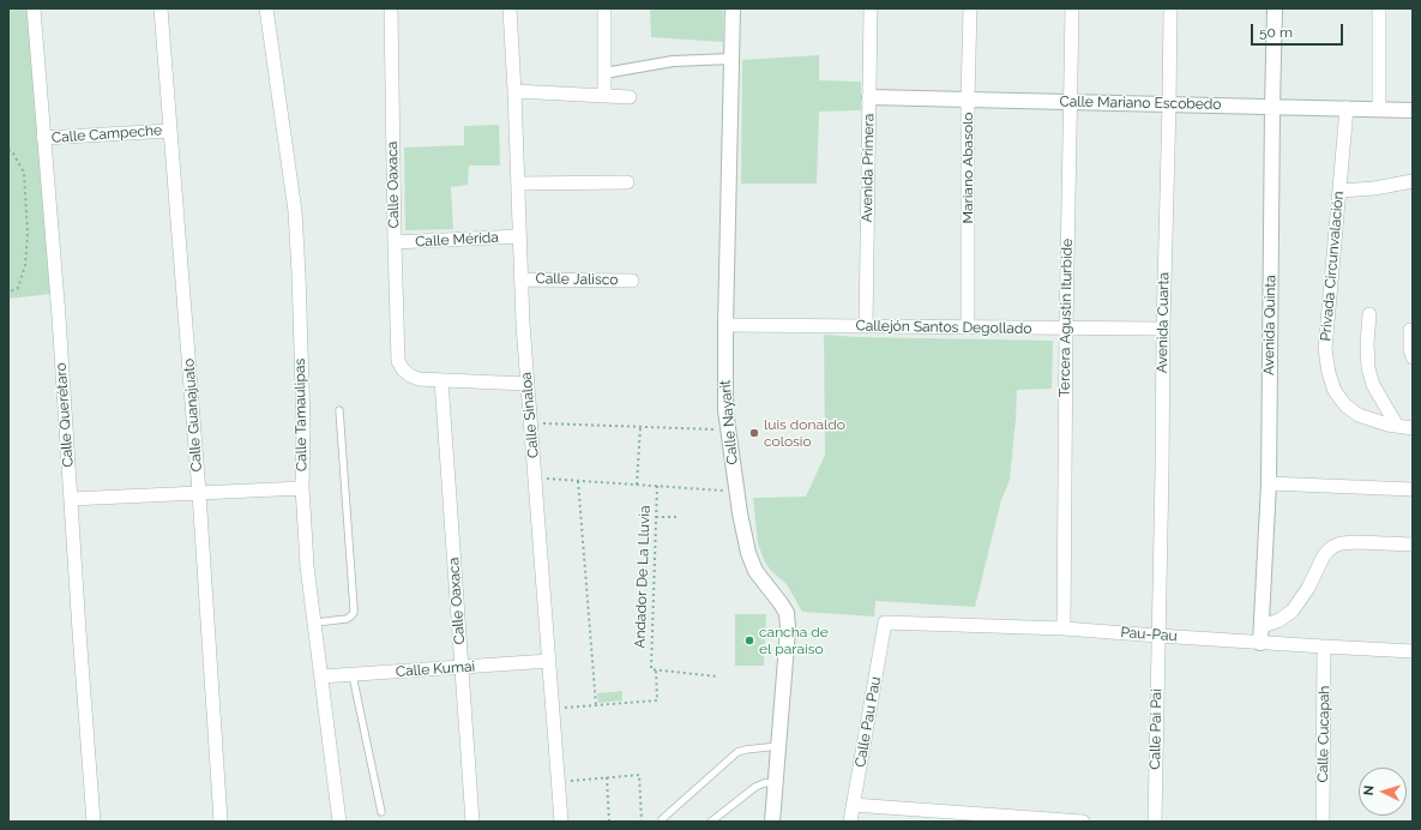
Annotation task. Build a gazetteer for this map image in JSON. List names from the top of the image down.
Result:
{
  "streets": {
    "street": [
      "Calle Mariano Escobedo",
      "Calle Campeche",
      "Avenida Primera",
      "Mariano Abasolo",
      "Calle Oaxaca",
      "Calle Mérida",
      "Privada Circunvalación",
      "Calle Jalisco",
      "Tercera Agustin Iturbide",
      "Avenida Cuarta",
      "Avenida Quinta",
      "Callejón Santos Degollado",
      "Calle Querétaro",
      "Calle Guanajuato",
      "Calle Tamaulipas",
      "Calle Sinaloa",
      "Calle Nayarit",
      "Pau-Pau",
      "Calle Kumai",
      "Calle Pau Pau",
      "Calle Pai Pai",
      "Calle Cucapah"
    ],
    "path": ["Andador De La Lluvia"]
  },
  "crossings": [
    ["Calle Mariano Escobedo", "Avenida Primera"],
    ["Calle Mariano Escobedo", "Mariano Abasolo"],
    ["Calle Mariano Escobedo", "Privada Circunvalación"],
    ["Calle Mariano Escobedo", "Tercera Agustin Iturbide"],
    ["Calle Mariano Escobedo", "Avenida Cuarta"],
    ["Calle Mariano Escobedo", "Avenida Quinta"],
    ["Calle Campeche", "Calle Querétaro"],
    ["Calle Campeche", "Calle Guanajuato"],
    ["Avenida Primera", "Callejón Santos Degollado"],
    ["Mariano Abasolo", "Callejón Santos Degollado"],
    ["Calle Oaxaca", "Calle Mérida"],
    ["Calle Oaxaca", "Calle Kumai"],
    ["Calle Mérida", "Calle Sinaloa"],
    ["Calle Jalisco", "Calle Sinaloa"],
    ["Tercera Agustin Iturbide", "Callejón Santos Degollado"],
    ["Tercera Agustin Iturbide", "Pau-Pau"],
    ["Avenida Cuarta", "Callejón Santos Degollado"],
    ["Avenida Cuarta", "Pau-Pau"],
    ["Avenida Cuarta", "Calle Pai Pai"],
    ["Avenida Quinta", "Pau-Pau"],
    ["Callejón Santos Degollado", "Calle Nayarit"],
    ["Calle Tamaulipas", "Calle Kumai"],
    ["Calle Sinaloa", "Calle Kumai"],
    ["Pau-Pau", "Calle Pau Pau"],
    ["Pau-Pau", "Calle Pai Pai"],
    ["Pau-Pau", "Calle Cucapah"]
  ],
  "places": ["luis donaldo colosio", "cancha de el paraiso"],
  "scale_bar": "50 m",
  "north": "left"
}
